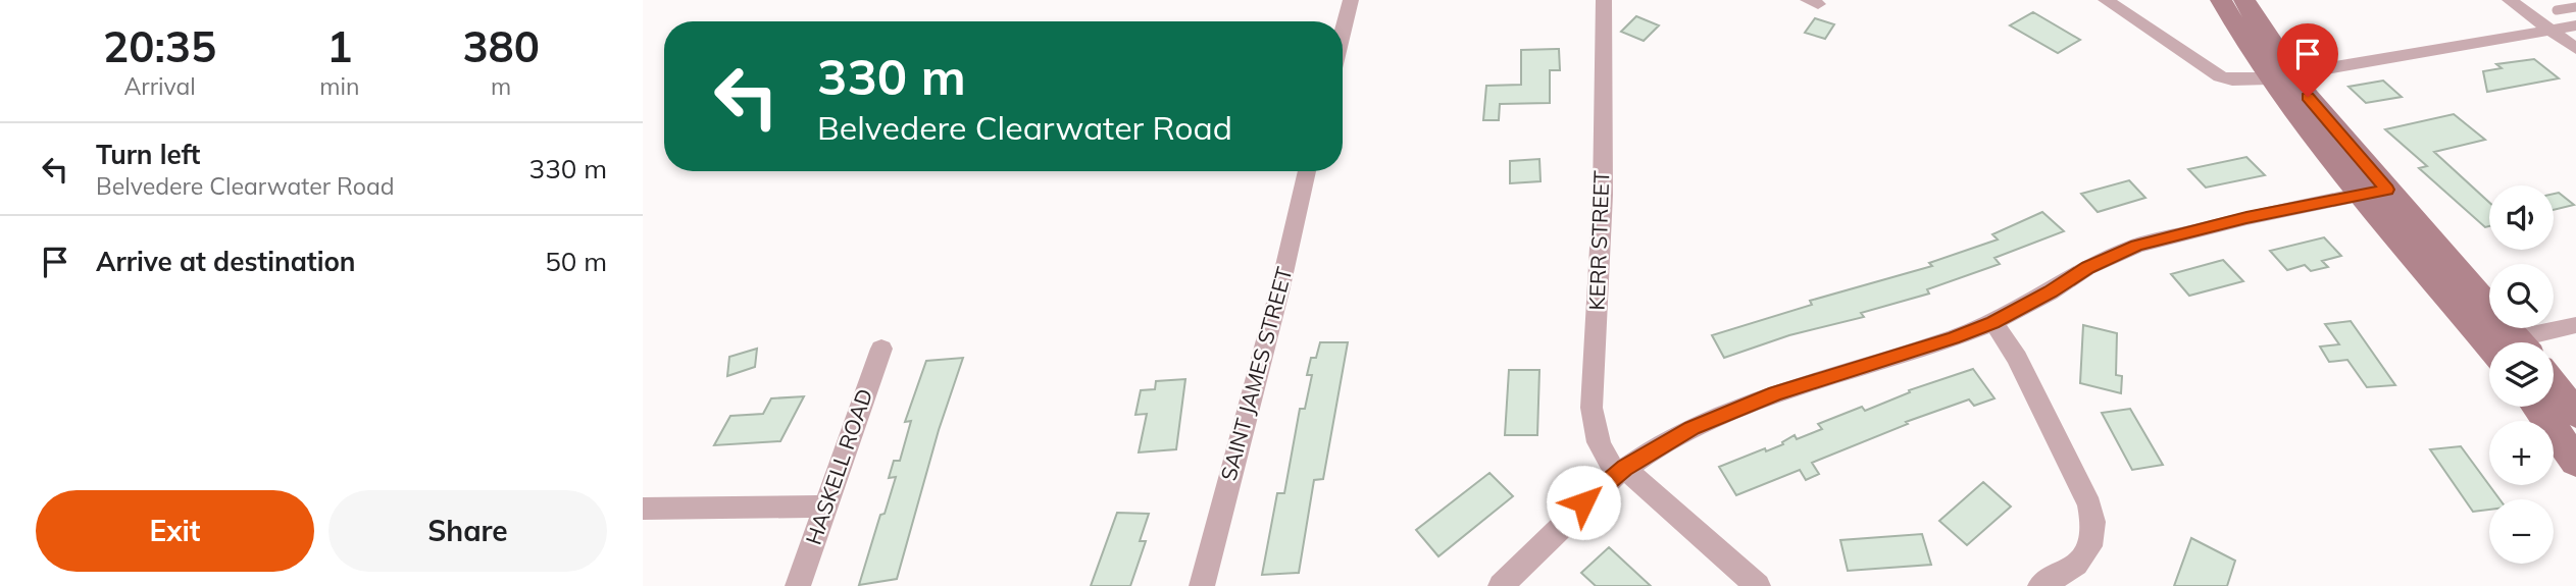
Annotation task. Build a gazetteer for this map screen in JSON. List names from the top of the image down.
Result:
{
  "streets": {
    "street": ["KERR STREET", "SAINT JAMES STREET", "HASKELL ROAD"]
  },
  "page": {
    "eta": [
      "20:35",
      "Arrival",
      "1",
      "min",
      "380",
      "m"
    ],
    "turn": ["330 m", "Belvedere Clearwater Road"],
    "list": [
      {
        "name": "Turn left",
        "note": "Belvedere Clearwater Road",
        "value": "330 m"
      },
      {
        "name": "Arrive at destination",
        "value": "50 m"
      }
    ],
    "map_buttons": ["+", "−"],
    "buttons": ["Exit", "Share"]
  }
}
